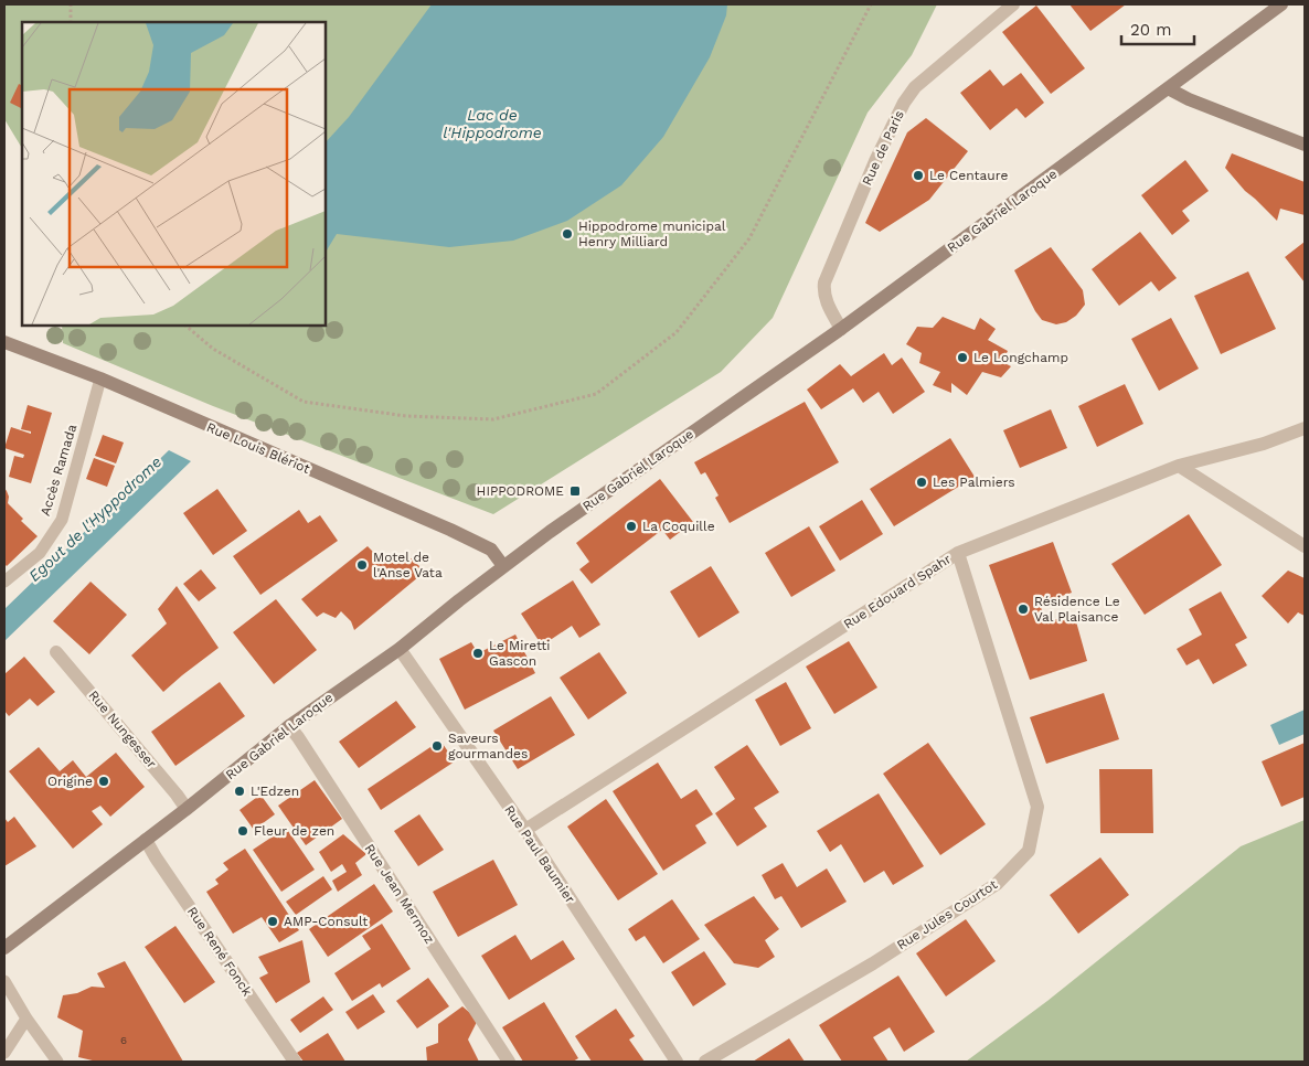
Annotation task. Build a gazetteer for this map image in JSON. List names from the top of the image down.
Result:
{
  "streets": {
    "street": [
      "Rue de Paris",
      "Rue Gabriel Laroque",
      "Rue Louis Blériot",
      "Rue Edouard Spahr",
      "Rue Nungesser",
      "Rue Paul Baumier",
      "Rue Jean Mermoz",
      "Rue Jules Courtot",
      "Rue René Fonck"
    ],
    "lane": ["Accès Ramada"]
  },
  "crossings": [
    ["Rue de Paris", "Rue Gabriel Laroque"],
    ["Rue Gabriel Laroque", "Rue Louis Blériot"],
    ["Rue Gabriel Laroque", "Rue Nungesser"],
    ["Rue Gabriel Laroque", "Rue Paul Baumier"],
    ["Rue Gabriel Laroque", "Rue Jean Mermoz"],
    ["Rue Gabriel Laroque", "Rue René Fonck"],
    ["Rue Louis Blériot", "Accès Ramada"],
    ["Rue Edouard Spahr", "Rue Paul Baumier"],
    ["Rue Edouard Spahr", "Rue Jules Courtot"]
  ],
  "water": ["Lac de l'Hippodrome", "Egout de l'Hyppodrome"],
  "places": {
    "other": [
      "Le Centaure",
      "Hippodrome municipal Henry Milliard",
      "Le Longchamp",
      "Les Palmiers",
      "La Coquille",
      "Motel de l'Anse Vata",
      "Résidence Le Val Plaisance",
      "Le Miretti Gascon",
      "Saveurs gourmandes",
      "Origine",
      "L'Edzen",
      "Fleur de zen",
      "AMP-Consult"
    ],
    "transit": ["HIPPODROME"]
  },
  "house_numbers": ["6"],
  "scale_bar": "20 m"
}
